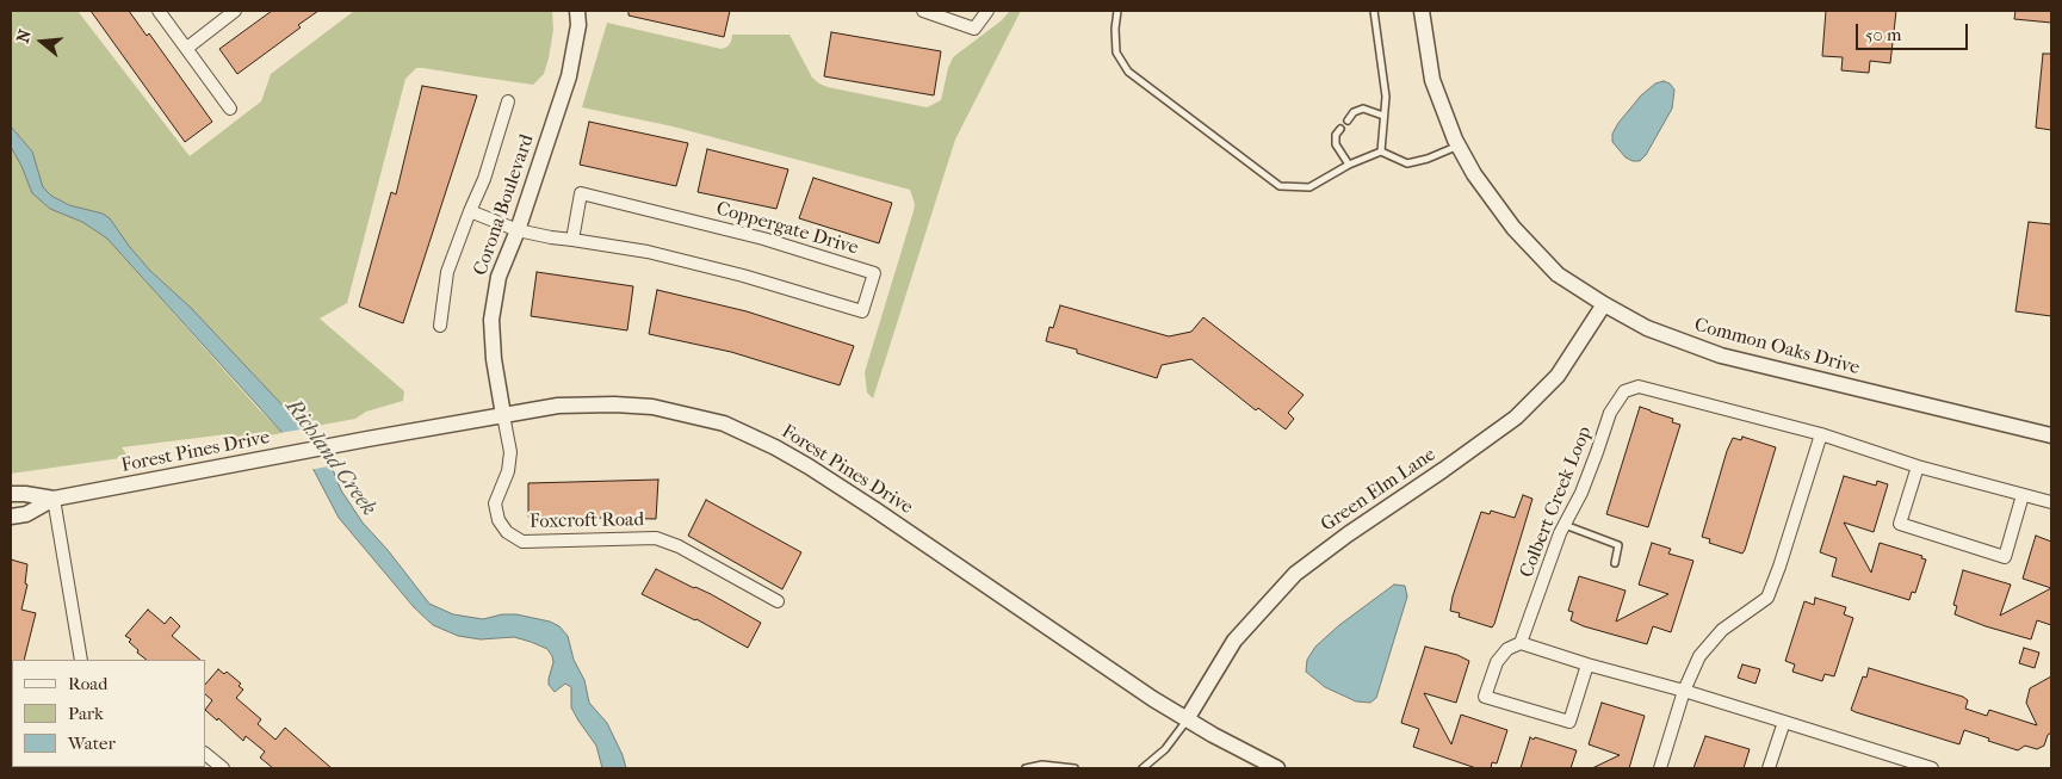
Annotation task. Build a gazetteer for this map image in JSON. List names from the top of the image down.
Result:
{
  "streets": {
    "street": [
      "Corona Boulevard",
      "Coppergate Drive",
      "Common Oaks Drive",
      "Forest Pines Drive",
      "Green Elm Lane",
      "Colbert Creek Loop",
      "Foxcroft Road"
    ]
  },
  "crossings": [
    ["Corona Boulevard", "Coppergate Drive"],
    ["Corona Boulevard", "Forest Pines Drive"],
    ["Corona Boulevard", "Foxcroft Road"],
    ["Common Oaks Drive", "Green Elm Lane"],
    ["Forest Pines Drive", "Green Elm Lane"],
    ["Forest Pines Drive", "Foxcroft Road"]
  ],
  "water": ["Richland Creek"],
  "legend": ["Road", "Park", "Water"],
  "scale_bar": "50 m",
  "north": "left"
}
